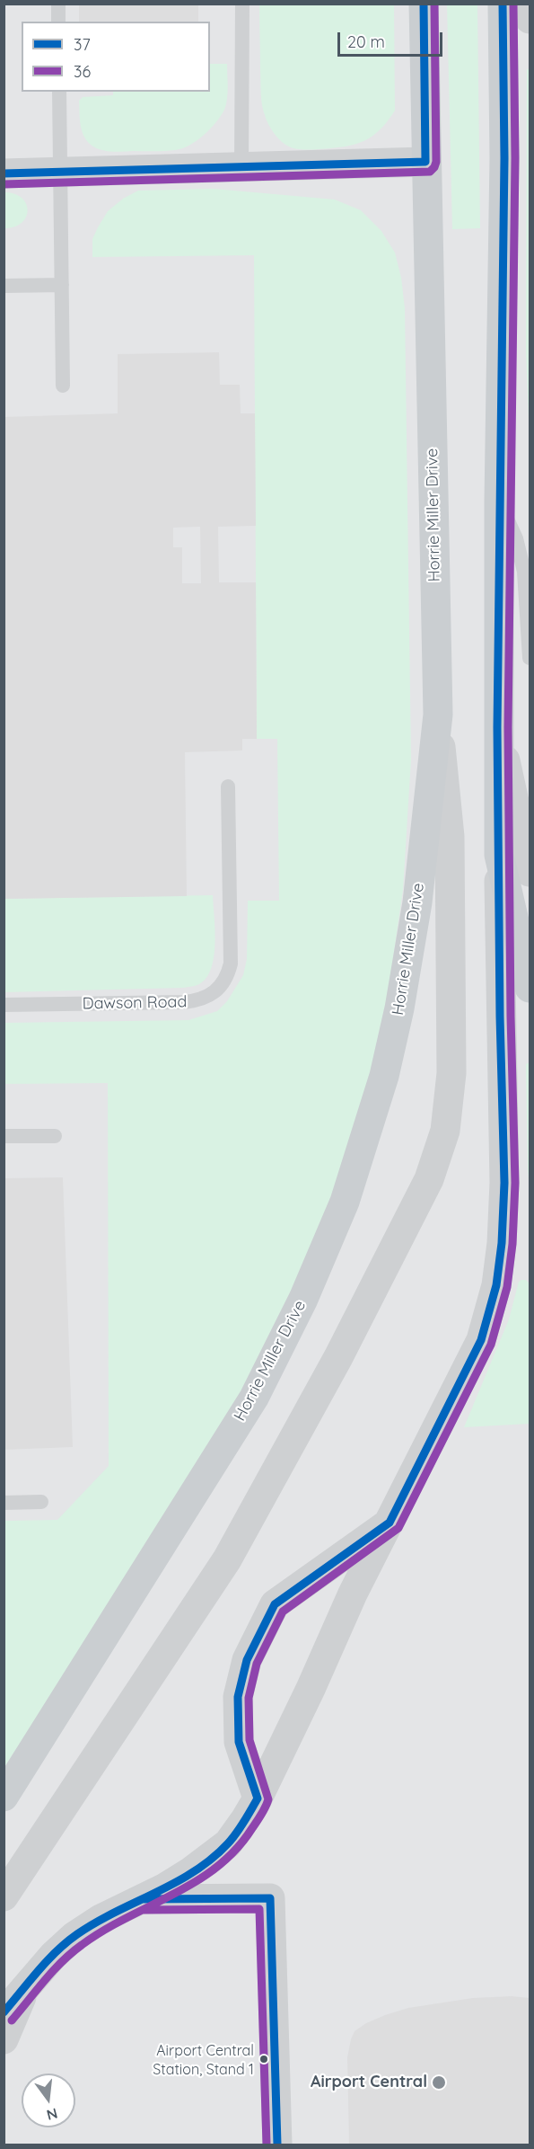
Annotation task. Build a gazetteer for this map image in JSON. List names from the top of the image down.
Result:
{
  "streets": {
    "main road": ["Horrie Miller Drive"],
    "lane": ["Dawson Road"]
  },
  "places": ["Airport Central Station, Stand 1", "Airport Central"],
  "lines": ["transit line 37", "transit line 36"],
  "legend": ["37", "36"],
  "scale_bar": "20 m",
  "north": "bottom"
}
